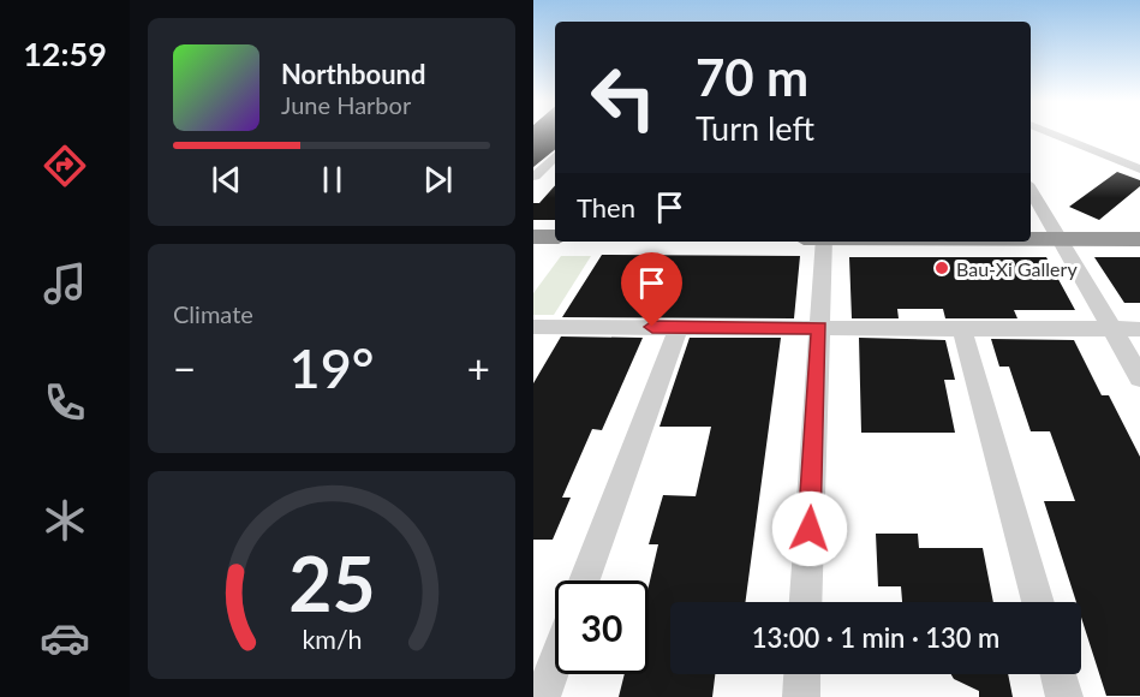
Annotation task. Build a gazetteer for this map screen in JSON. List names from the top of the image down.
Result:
{
  "places": ["Bau-Xi Gallery"],
  "page": {
    "tabs": "12:59",
    "turn": ["70 m", "Turn left"],
    "song": ["Northbound", "June Harbor"],
    "then": "Then",
    "tile": "Climate",
    "heat": ["−", "19°", "+"],
    "limit": "30",
    "trip": "13:00 · 1 min · 130 m",
    "gauge": ["25", "km/h"]
  }
}
